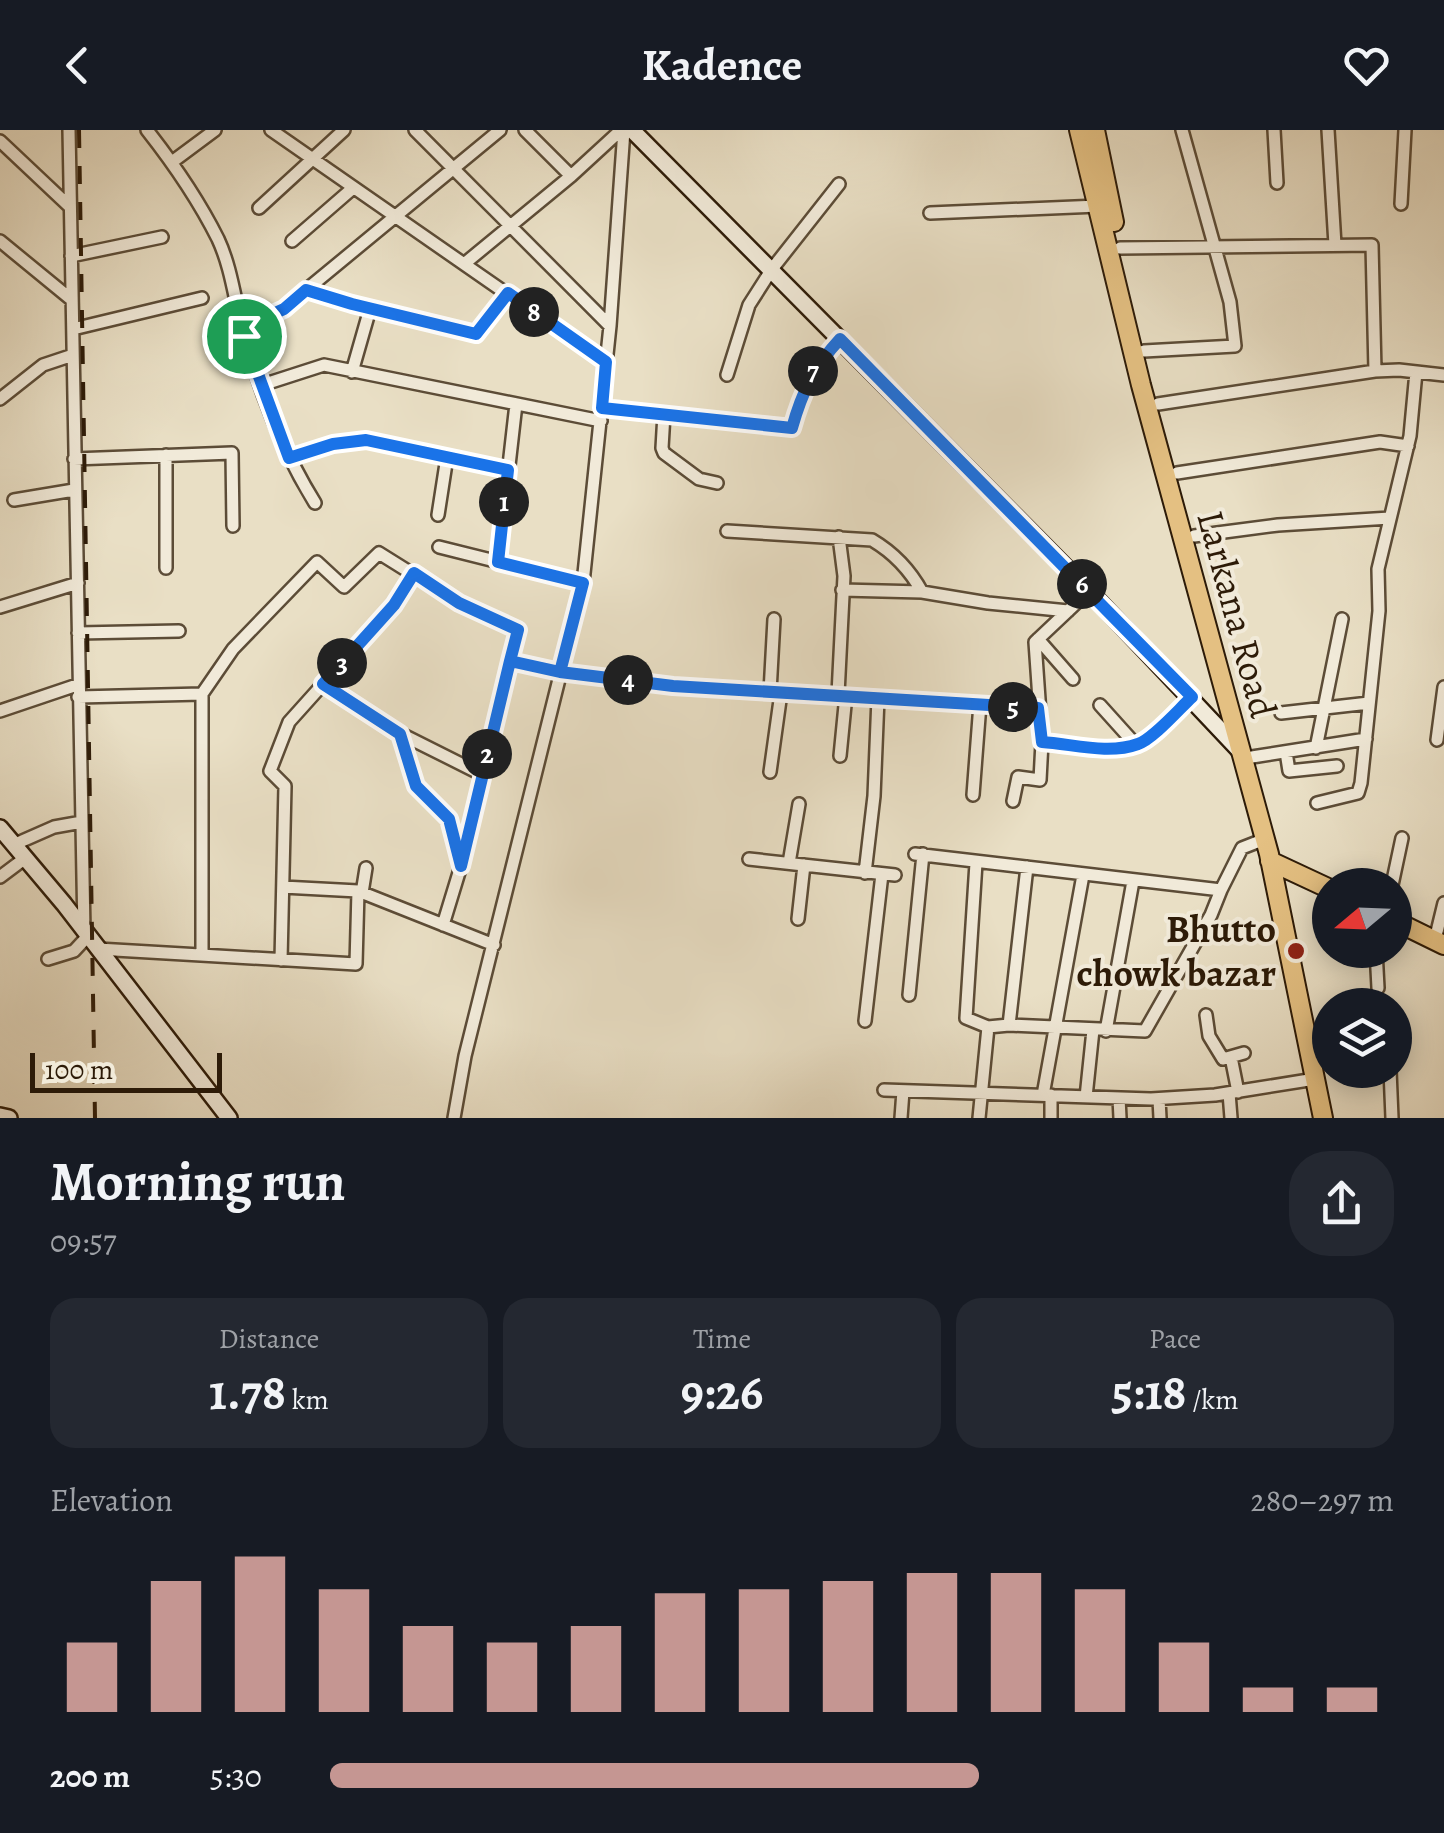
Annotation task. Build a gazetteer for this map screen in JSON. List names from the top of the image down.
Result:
{
  "streets": {
    "main road": ["Larkana Road"]
  },
  "places": ["Bhutto chowk bazar"],
  "scale_bar": "100 m",
  "north": "left",
  "page": {
    "header": "Kadence",
    "pins": [
      "8",
      "7",
      "1",
      "6",
      "3",
      "4",
      "5",
      "2"
    ],
    "scale": "100 m",
    "heading": ["Morning run", "09:57"],
    "stats": [
      ["Distance", "1.78 km"],
      ["Time", "9:26"],
      ["Pace", "5:18 /km"]
    ],
    "chart": ["Elevation", "280–297 m"],
    "list": [
      {
        "name": "200 m",
        "note": "5:30"
      }
    ]
  }
}
